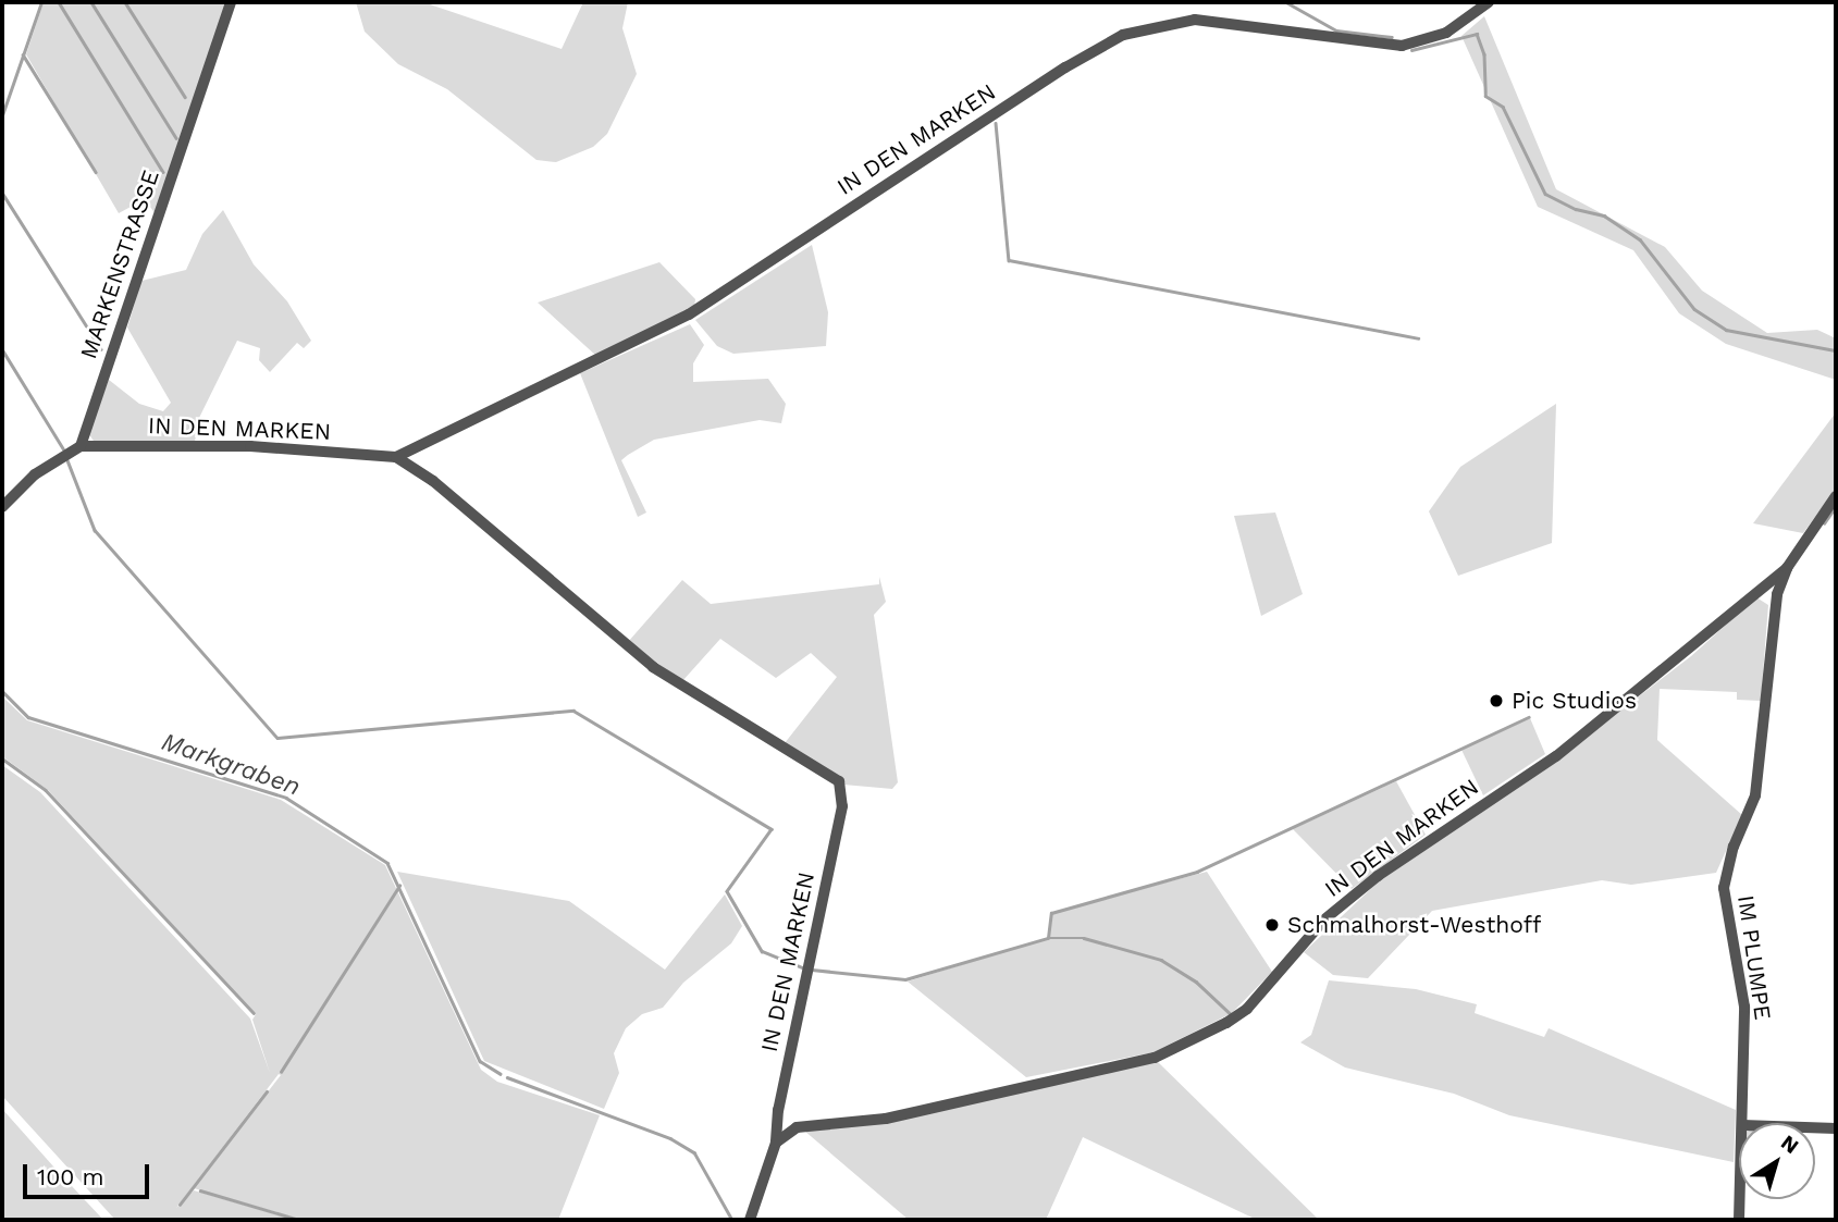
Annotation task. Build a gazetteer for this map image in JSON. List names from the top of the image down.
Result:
{
  "streets": {
    "street": ["IN DEN MARKEN", "MARKENSTRASSE", "IM PLUMPE"]
  },
  "crossings": [
    ["IN DEN MARKEN", "MARKENSTRASSE"],
    ["IN DEN MARKEN", "IM PLUMPE"]
  ],
  "water": ["Markgraben"],
  "places": ["Pic Studios", "Schmalhorst-Westhoff"],
  "scale_bar": "100 m",
  "north": "top right"
}
